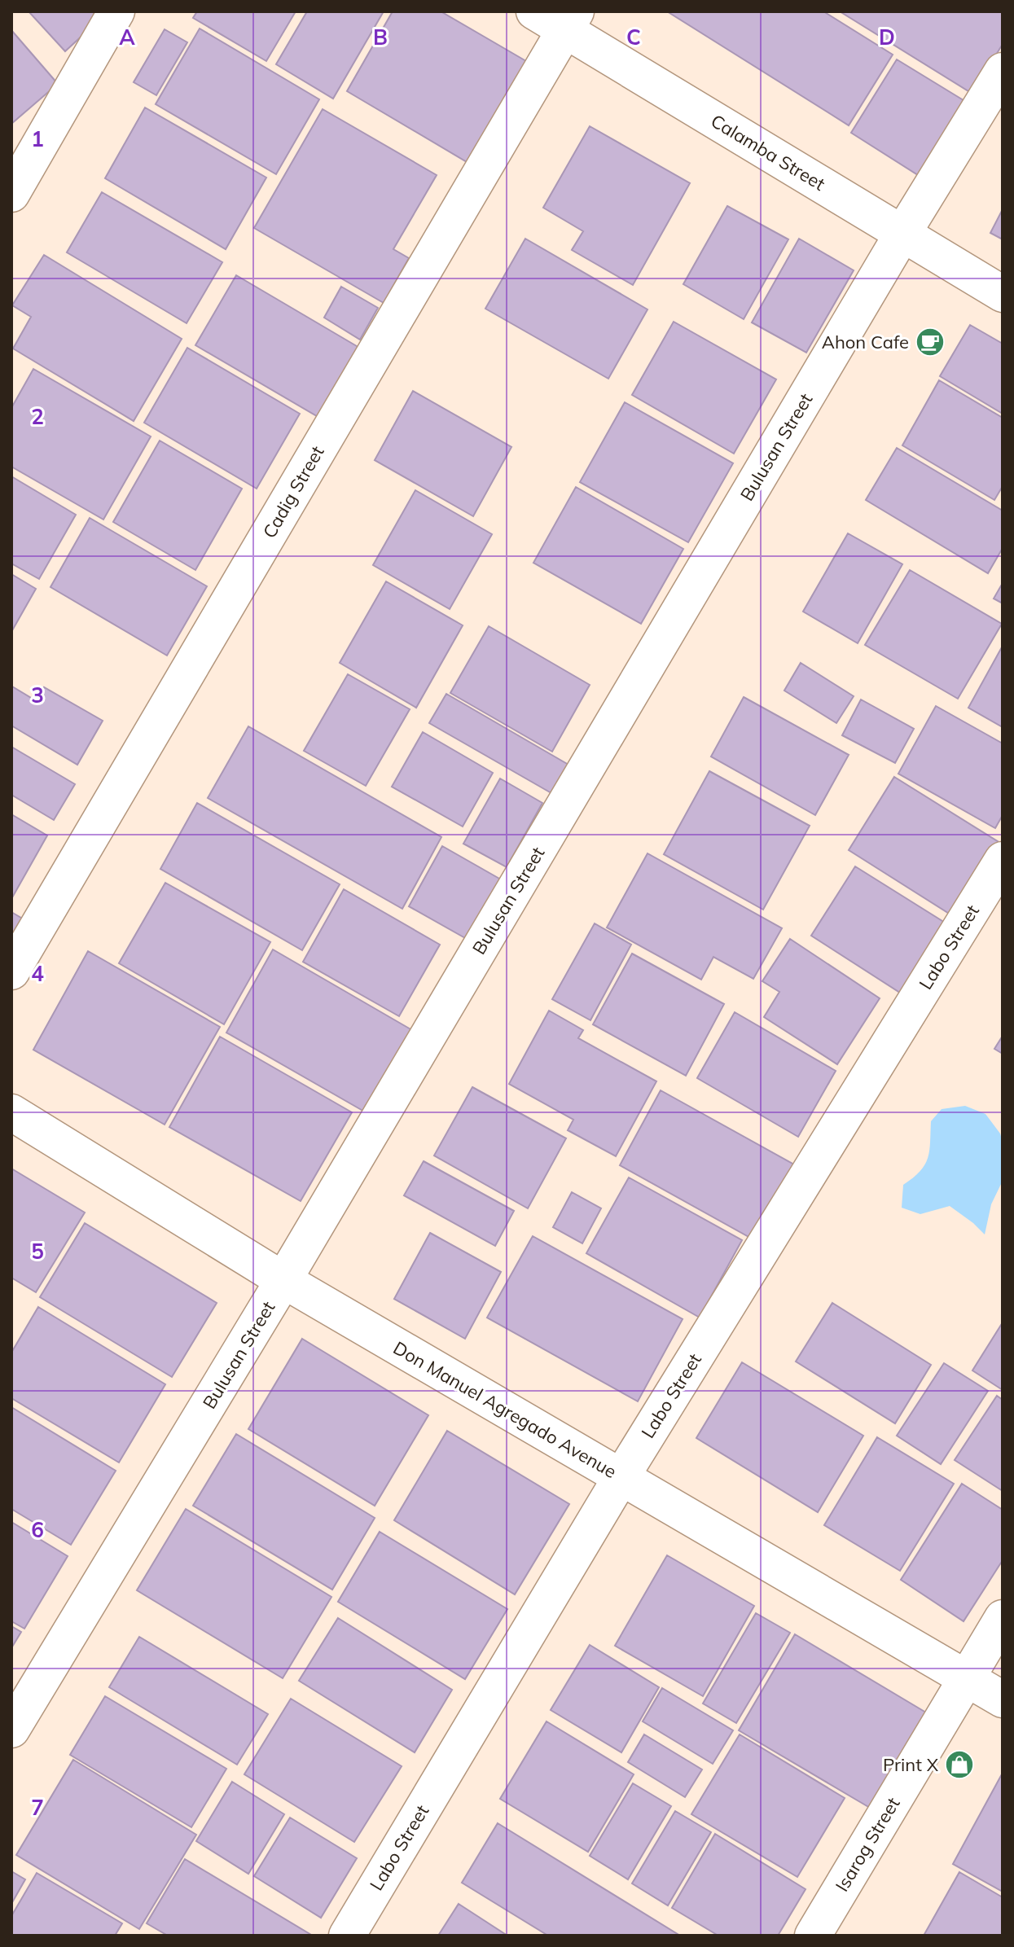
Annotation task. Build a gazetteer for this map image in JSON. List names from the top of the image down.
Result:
{
  "streets": {
    "street": [
      "Calamba Street",
      "Bulusan Street",
      "Cadig Street",
      "Labo Street",
      "Don Manuel Agregado Avenue",
      "Isarog Street"
    ]
  },
  "crossings": [
    ["Calamba Street", "Bulusan Street"],
    ["Calamba Street", "Cadig Street"],
    ["Bulusan Street", "Don Manuel Agregado Avenue"],
    ["Labo Street", "Don Manuel Agregado Avenue"],
    ["Don Manuel Agregado Avenue", "Isarog Street"]
  ],
  "places": {
    "cafe": ["Ahon Cafe"],
    "shop": ["Print X"]
  },
  "grid": {
    "columns": [
      "A",
      "B",
      "C",
      "D"
    ],
    "rows": [
      "1",
      "2",
      "3",
      "4",
      "5",
      "6",
      "7"
    ]
  }
}
